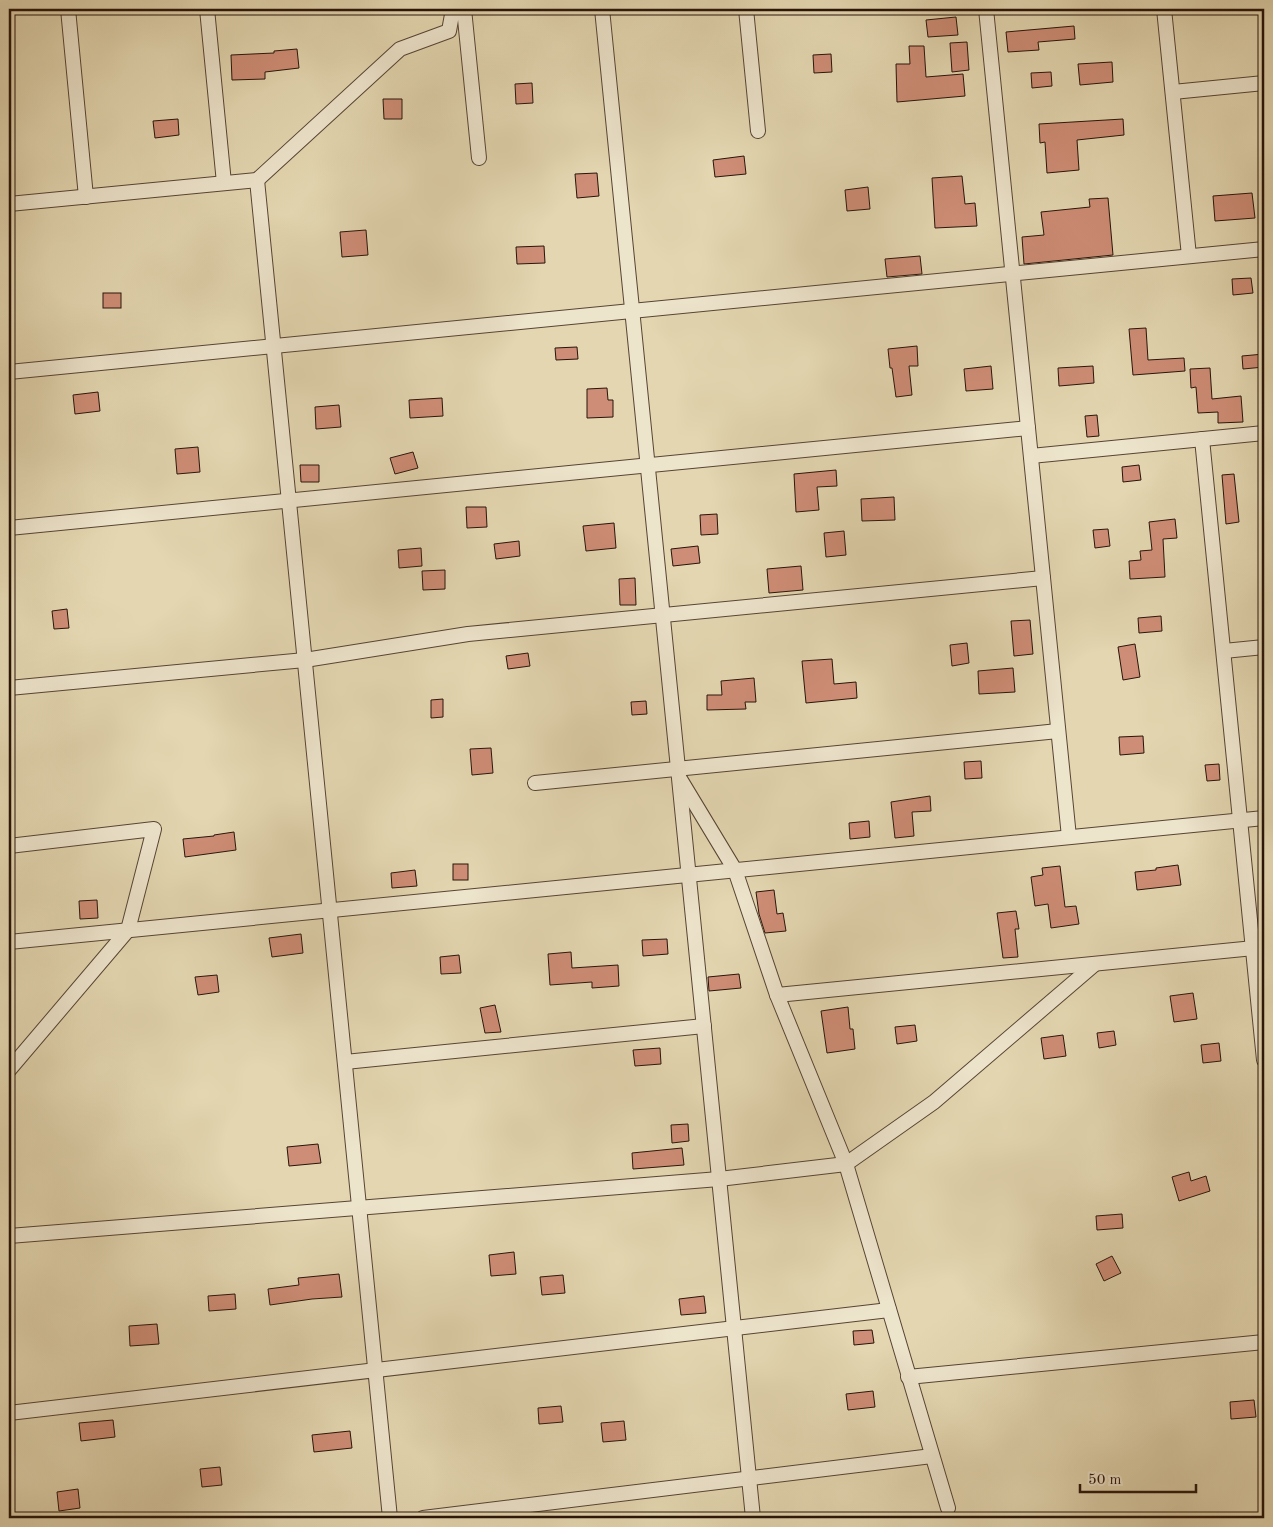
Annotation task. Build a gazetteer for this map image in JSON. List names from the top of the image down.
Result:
{
  "scale_bar": "50 m"
}
